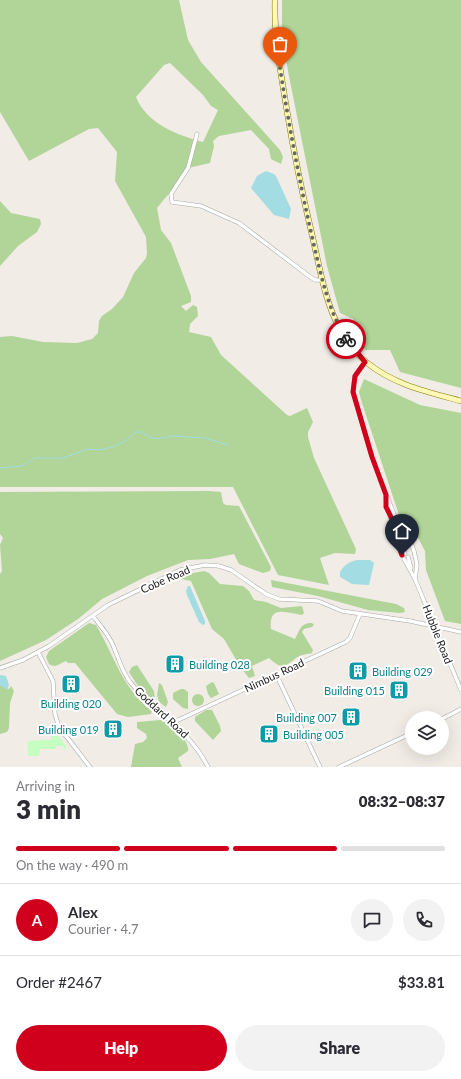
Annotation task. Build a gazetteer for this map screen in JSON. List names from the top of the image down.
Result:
{
  "streets": {
    "street": [
      "Cobe Road",
      "Hubble Road",
      "Nimbus Road",
      "Goddard Road"
    ]
  },
  "crossings": [
    ["Cobe Road", "Hubble Road"],
    ["Cobe Road", "Nimbus Road"],
    ["Cobe Road", "Goddard Road"],
    ["Nimbus Road", "Goddard Road"]
  ],
  "places": {
    "building": [
      "Building 028",
      "Building 029",
      "Building 020",
      "Building 015",
      "Building 007",
      "Building 019",
      "Building 005"
    ]
  },
  "page": {
    "heading": ["3 min", "Arriving in", "08:32–08:37"],
    "panel": [
      "Alex",
      "Courier · 4.7",
      "Order #2467",
      "$33.81"
    ],
    "bar": "On the way · 490 m",
    "round": "A",
    "buttons": ["Help", "Share"]
  }
}
